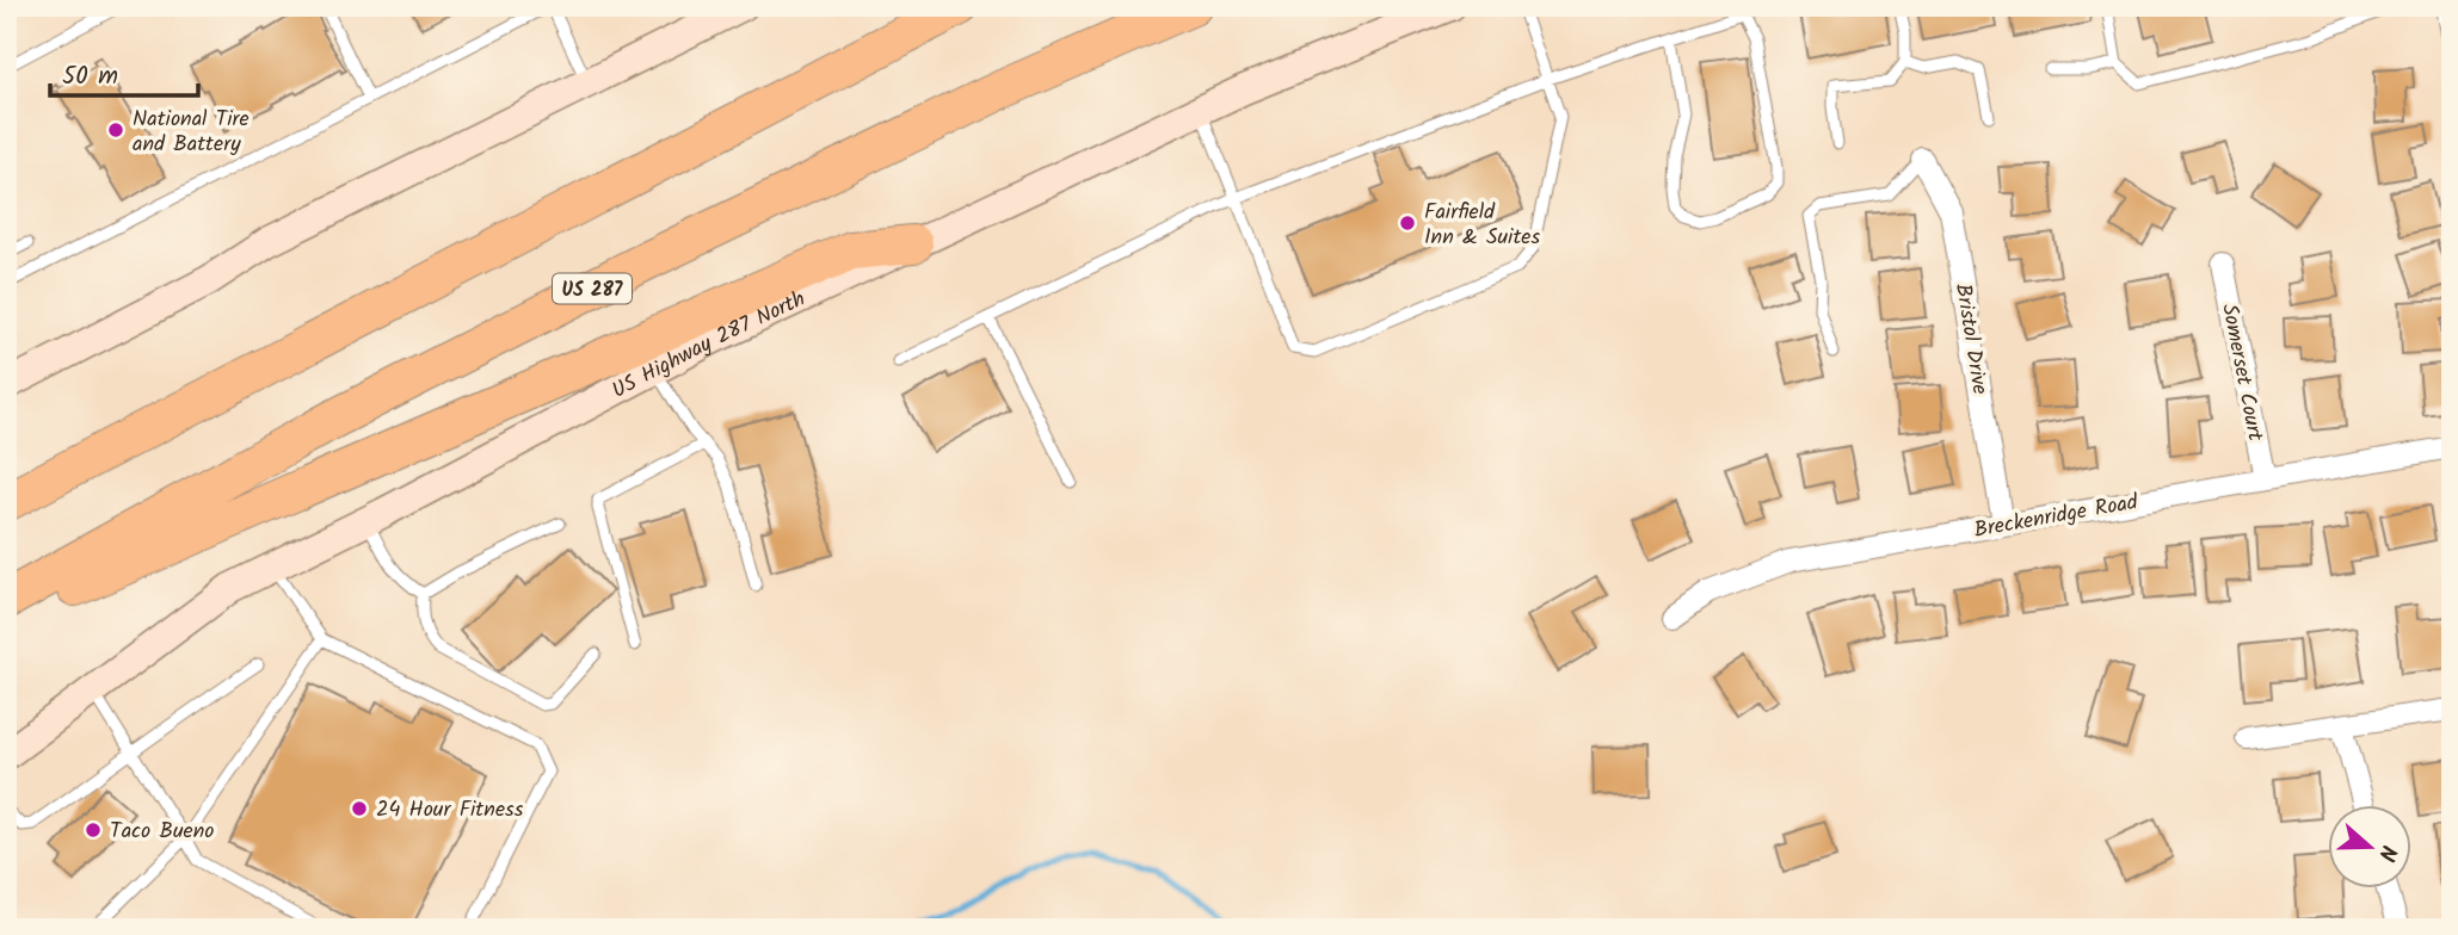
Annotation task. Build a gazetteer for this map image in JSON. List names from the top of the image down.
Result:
{
  "streets": {
    "highway": ["US 287"],
    "main road": ["US Highway 287 North"],
    "street": ["Bristol Drive", "Somerset Court", "Breckenridge Road"]
  },
  "crossings": [
    ["Bristol Drive", "Breckenridge Road"],
    ["Somerset Court", "Breckenridge Road"]
  ],
  "places": [
    "National Tire and Battery",
    "Fairfield Inn & Suites",
    "24 Hour Fitness",
    "Taco Bueno"
  ],
  "scale_bar": "50 m",
  "north": "right"
}
